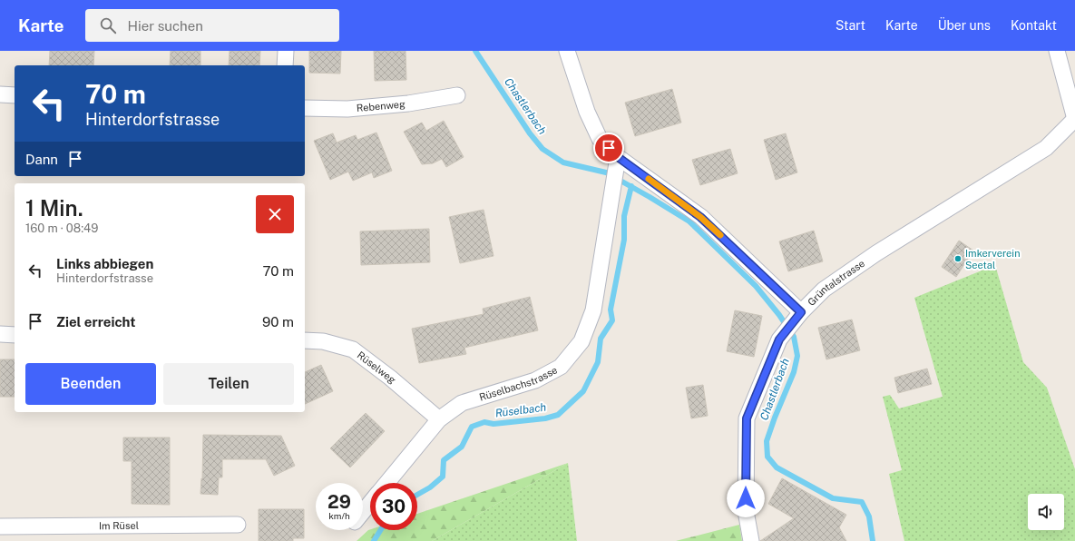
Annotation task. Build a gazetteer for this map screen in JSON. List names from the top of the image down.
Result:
{
  "streets": {
    "street": [
      "Rebenweg",
      "Grüntalstrasse",
      "Rüselweg",
      "Rüselbachstrasse",
      "Im Rüsel"
    ]
  },
  "crossings": [
    ["Rüselweg", "Rüselbachstrasse"]
  ],
  "water": ["Chastlerbach", "Rüselbach"],
  "places": ["Imkerverein Seetal"],
  "page": {
    "header": "Karte",
    "search": "Hier suchen",
    "nav": [
      "Start",
      "Karte",
      "Über uns",
      "Kontakt"
    ],
    "turn": ["70 m", "Hinterdorfstrasse"],
    "then": "Dann",
    "heading": ["1 Min.", "160 m · 08:49"],
    "list": [
      {
        "name": "Links abbiegen",
        "note": "Hinterdorfstrasse",
        "value": "70 m"
      },
      {
        "name": "Ziel erreicht",
        "value": "90 m"
      }
    ],
    "buttons": ["Beenden", "Teilen"],
    "speed": "29 km/h",
    "limit": "30"
  }
}
